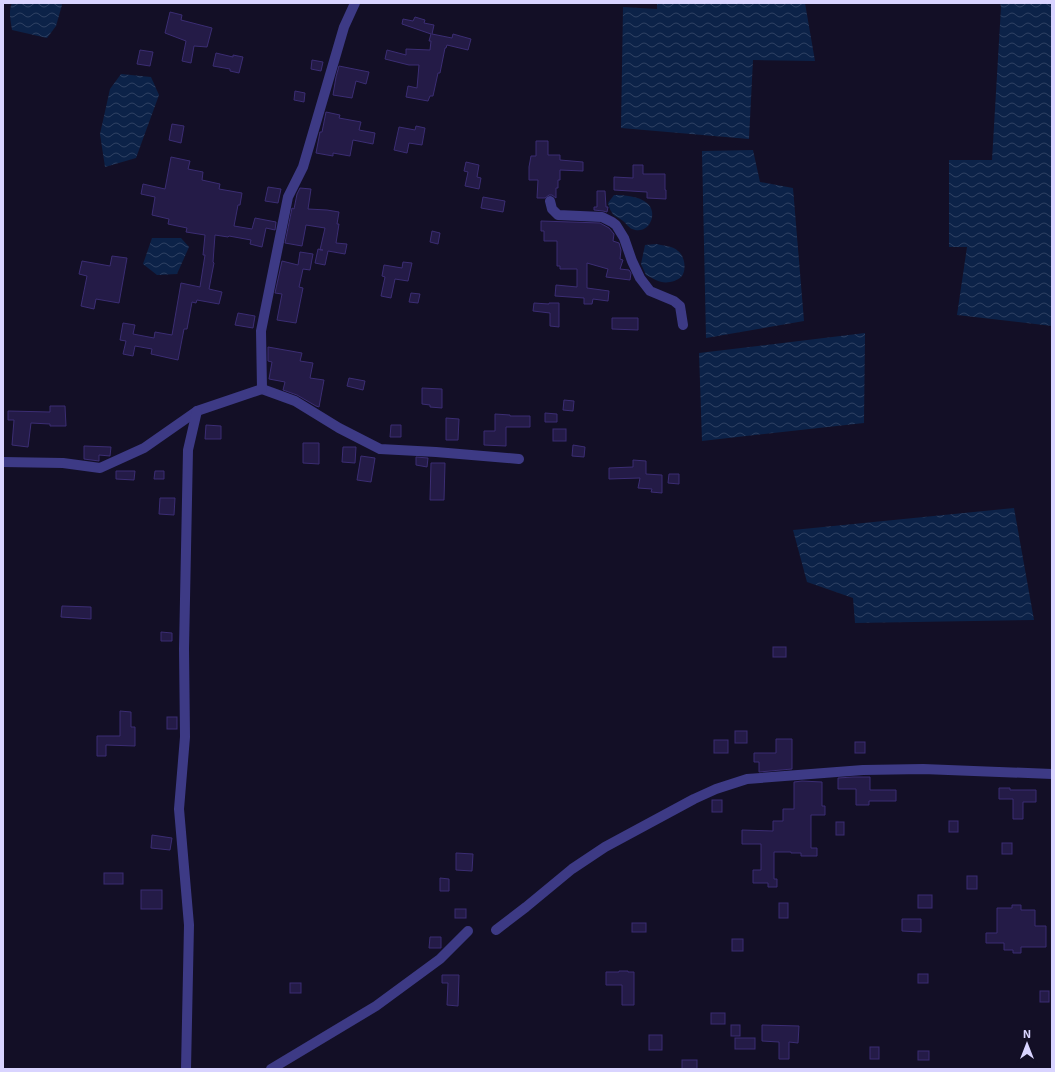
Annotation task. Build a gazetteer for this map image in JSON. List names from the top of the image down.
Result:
{
  "north": "top"
}
